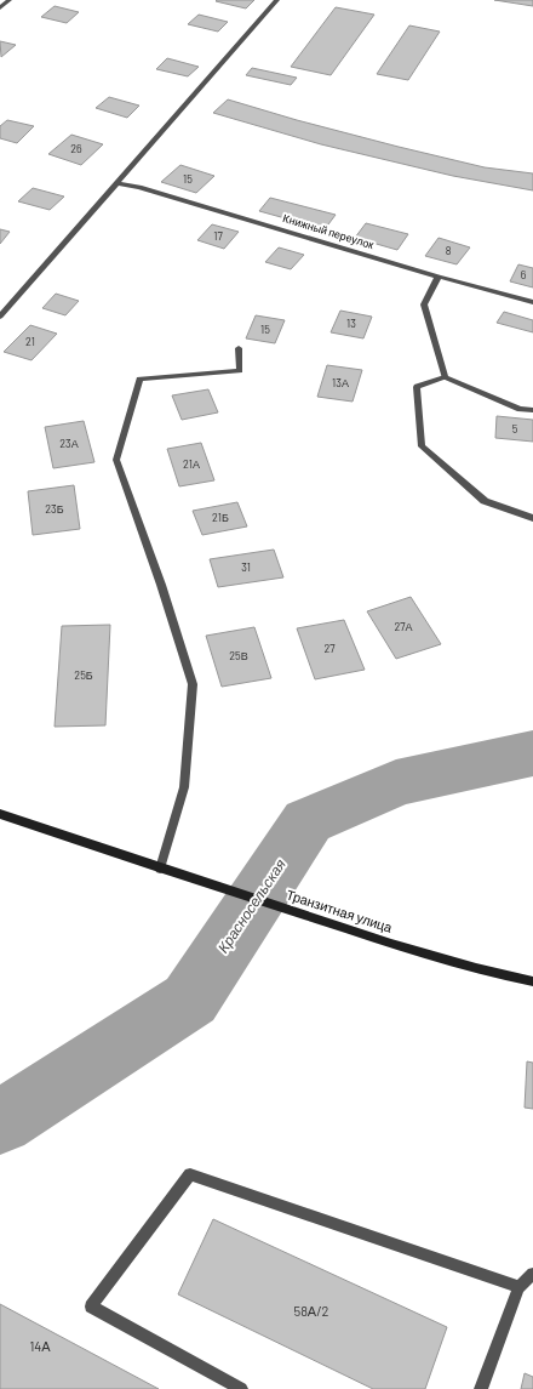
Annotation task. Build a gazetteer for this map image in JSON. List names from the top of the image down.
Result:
{
  "streets": {
    "main road": ["Транзитная улица"],
    "street": ["Книжный переулок"]
  },
  "water": ["Красносельская"],
  "house_numbers": [
    "26",
    "15",
    "17",
    "8",
    "6",
    "13",
    "15",
    "21",
    "13А",
    "5",
    "23А",
    "21А",
    "23Б",
    "21Б",
    "31",
    "27А",
    "27",
    "25В",
    "25Б",
    "58А/2",
    "14А"
  ]
}
